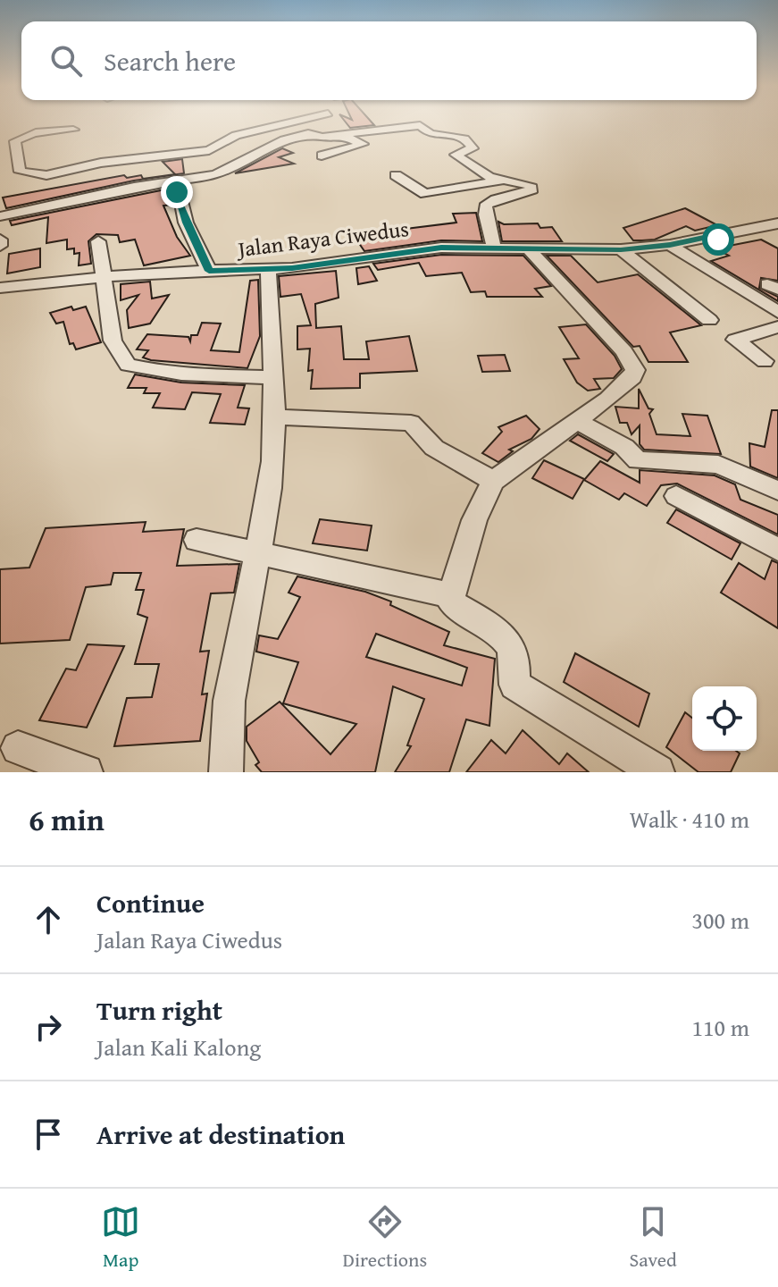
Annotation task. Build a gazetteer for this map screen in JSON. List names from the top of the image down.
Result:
{
  "streets": {
    "street": ["Jalan Raya Ciwedus"]
  },
  "page": {
    "search": "Search here",
    "heading": ["6 min", "Walk · 410 m"],
    "list": [
      ["Continue", "Jalan Raya Ciwedus", "300 m"],
      ["Turn right", "Jalan Kali Kalong", "110 m"],
      "Arrive at destination"
    ],
    "nav": ["Map", "Directions", "Saved"]
  }
}
